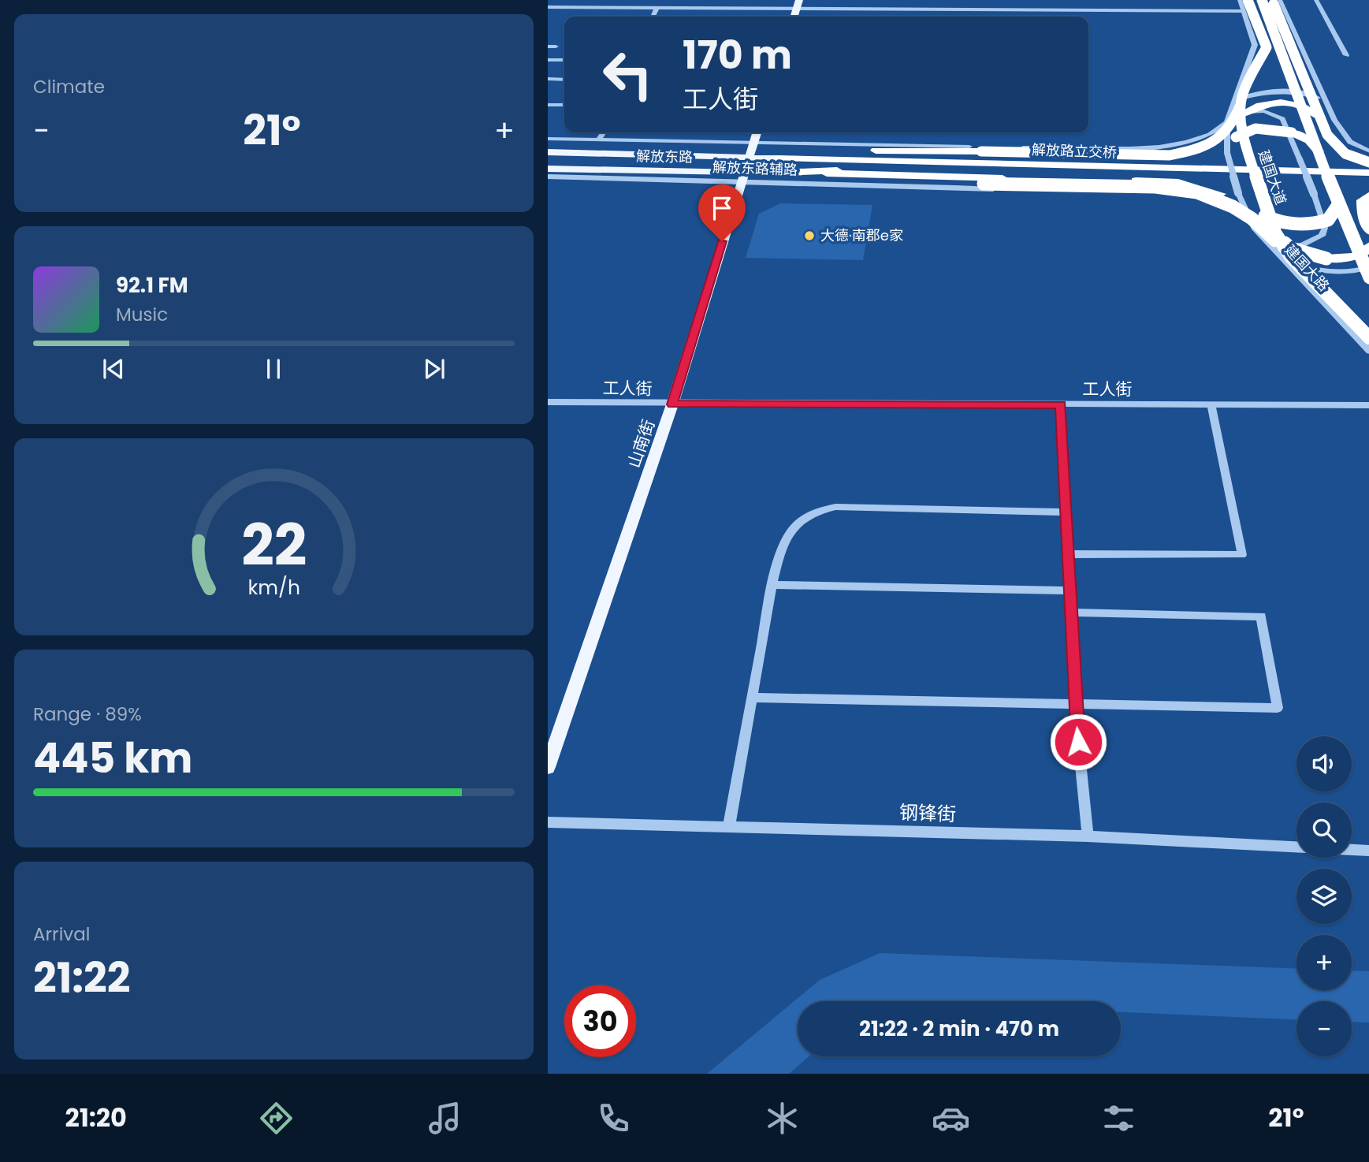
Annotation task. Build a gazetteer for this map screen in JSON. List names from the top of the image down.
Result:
{
  "streets": {
    "highway": ["解放路立交桥", "建国大道"],
    "main road": ["解放东路", "山南街"],
    "street": [
      "解放东路辅路",
      "建国大路",
      "工人街",
      "钢锋街"
    ]
  },
  "crossings": [
    ["解放路立交桥", "解放东路"],
    ["解放东路", "解放东路辅路"],
    ["解放东路", "山南街"],
    ["解放东路辅路", "山南街"],
    ["建国大道", "建国大路"],
    ["工人街", "山南街"]
  ],
  "places": ["大德·南郡e家"],
  "page": {
    "tile": [
      "Climate",
      ["Range · 89%", "445 km"],
      ["Arrival", "21:22"]
    ],
    "turn": ["170 m", "工人街"],
    "heat": ["−", "21°", "+"],
    "song": ["92.1 FM", "Music"],
    "map_buttons": ["+", "−"],
    "limit": "30",
    "trip": "21:22 · 2 min · 470 m",
    "tabs": ["21:20", "21°"],
    "gauge": ["22", "km/h"]
  }
}
